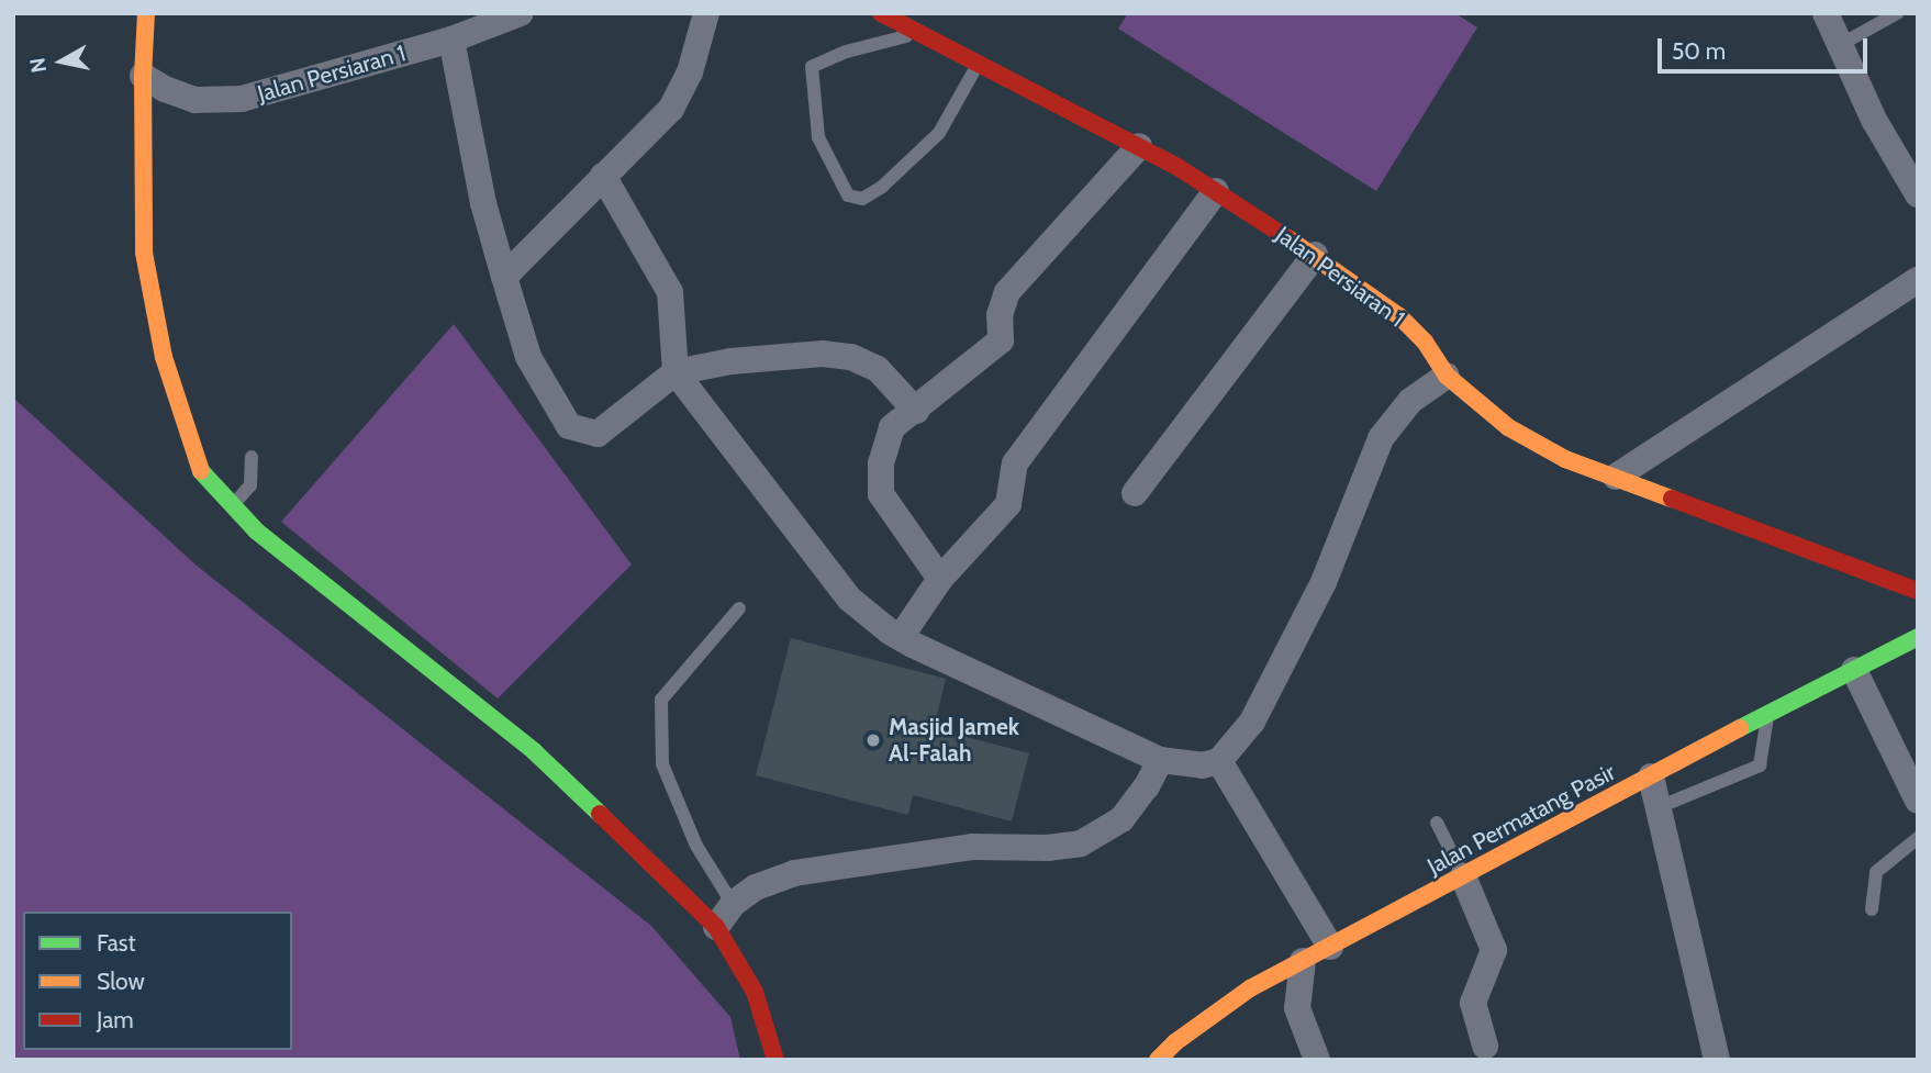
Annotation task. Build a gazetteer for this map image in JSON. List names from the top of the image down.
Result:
{
  "streets": {
    "street": ["Jalan Persiaran 1", "Jalan Permatang Pasir"]
  },
  "places": ["Masjid Jamek Al-Falah"],
  "legend": ["Fast", "Slow", "Jam"],
  "scale_bar": "50 m",
  "north": "left"
}
